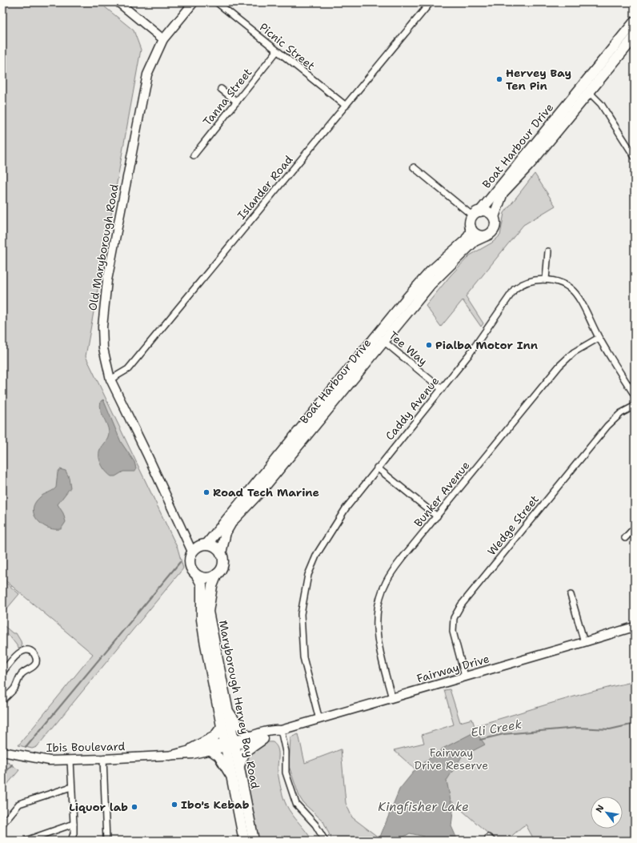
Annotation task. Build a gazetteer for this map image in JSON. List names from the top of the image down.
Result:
{
  "streets": {
    "main road": ["Boat Harbour Drive", "Maryborough Hervey Bay Road"],
    "street": [
      "Picnic Street",
      "Tanna Street",
      "Islander Road",
      "Old Maryborough Road",
      "Tee Way",
      "Caddy Avenue",
      "Bunker Avenue",
      "Wedge Street",
      "Fairway Drive",
      "Ibis Boulevard"
    ]
  },
  "crossings": [
    ["Picnic Street", "Tanna Street"],
    ["Picnic Street", "Islander Road"],
    ["Boat Harbour Drive", "Old Maryborough Road"],
    ["Boat Harbour Drive", "Tee Way"],
    ["Boat Harbour Drive", "Maryborough Hervey Bay Road"],
    ["Islander Road", "Old Maryborough Road"],
    ["Old Maryborough Road", "Maryborough Hervey Bay Road"],
    ["Tee Way", "Caddy Avenue"],
    ["Caddy Avenue", "Bunker Avenue"],
    ["Caddy Avenue", "Fairway Drive"],
    ["Bunker Avenue", "Fairway Drive"],
    ["Wedge Street", "Fairway Drive"],
    ["Fairway Drive", "Maryborough Hervey Bay Road"],
    ["Fairway Drive", "Ibis Boulevard"],
    ["Maryborough Hervey Bay Road", "Ibis Boulevard"]
  ],
  "water": ["Eli Creek", "Kingfisher Lake"],
  "parks": ["Fairway Drive Reserve"],
  "places": [
    "Hervey Bay Ten Pin",
    "Pialba Motor Inn",
    "Road Tech Marine",
    "Ibo's Kebab",
    "Liquor lab"
  ],
  "north": "top left"
}
